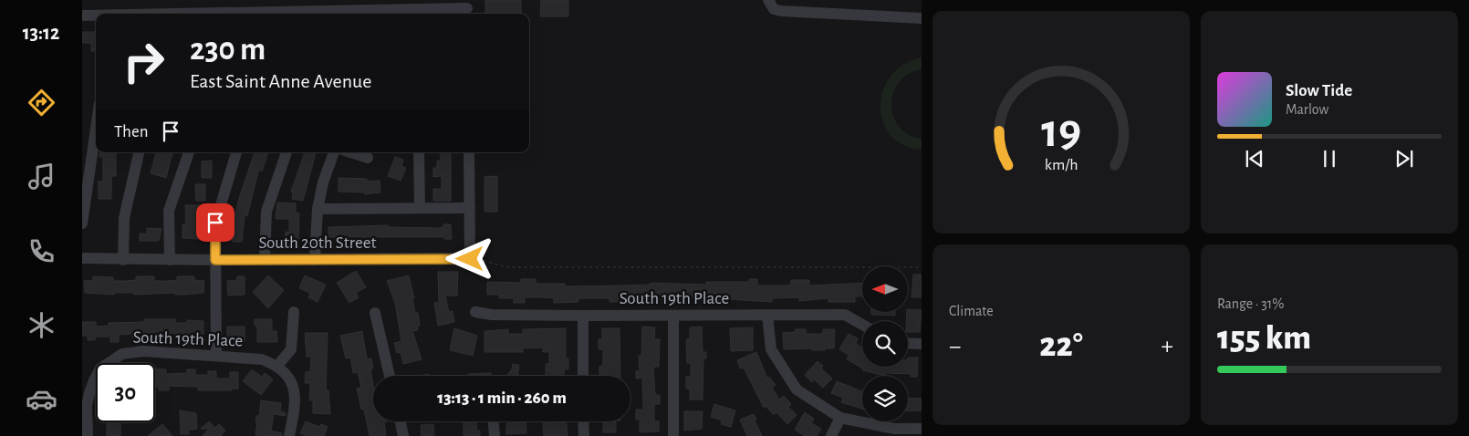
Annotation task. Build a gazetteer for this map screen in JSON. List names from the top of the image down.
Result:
{
  "streets": {
    "street": ["South 20th Street", "South 19th Place"]
  },
  "north": "left",
  "page": {
    "tabs": "13:12",
    "turn": ["230 m", "East Saint Anne Avenue"],
    "song": ["Slow Tide", "Marlow"],
    "then": "Then",
    "tile": [
      "Climate",
      ["Range · 31%", "155 km"]
    ],
    "heat": ["−", "22°", "+"],
    "limit": "30",
    "trip": "13:13 · 1 min · 260 m",
    "gauge": ["19", "km/h"]
  }
}
